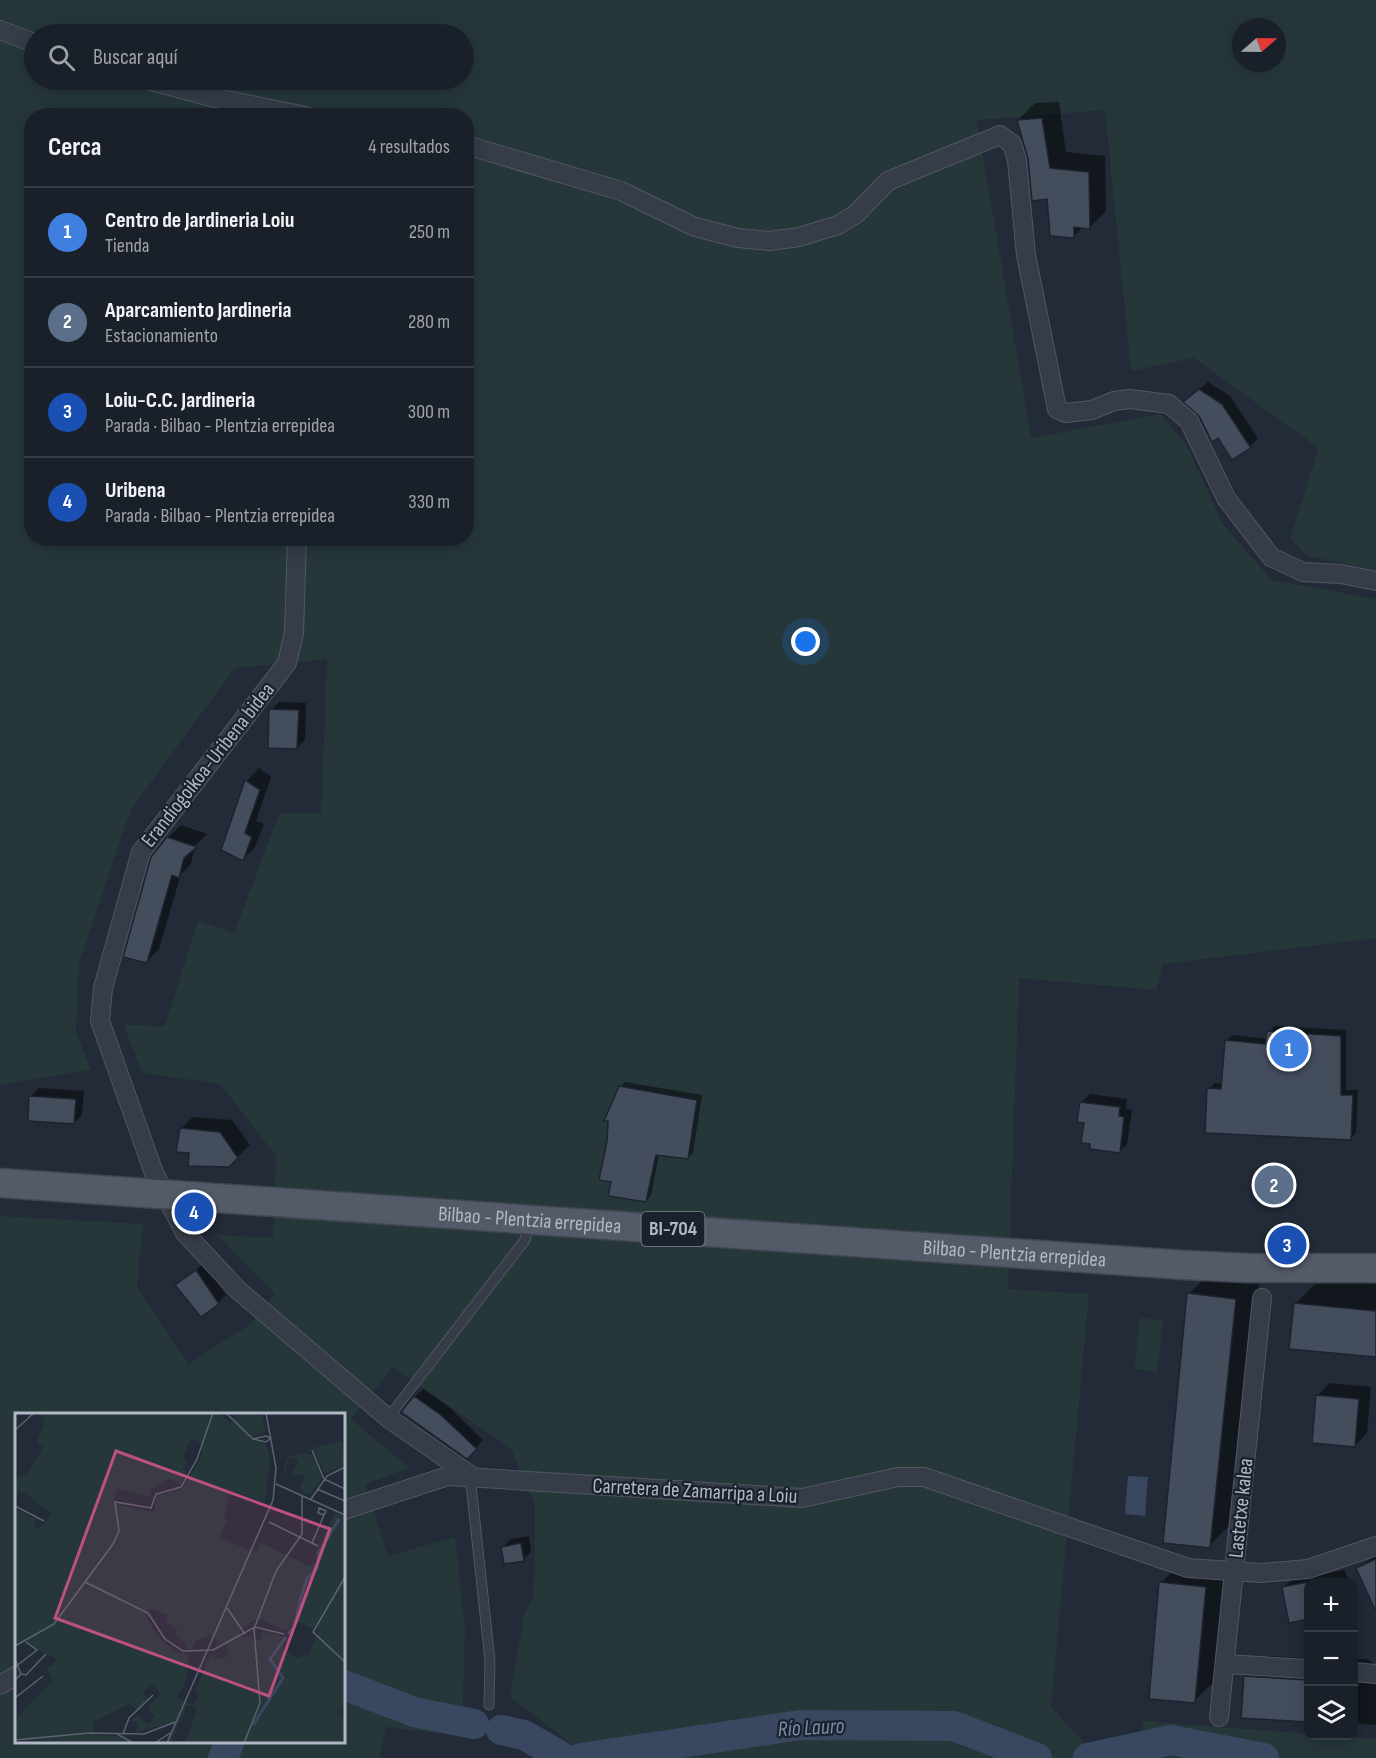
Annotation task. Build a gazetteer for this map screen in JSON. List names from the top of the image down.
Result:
{
  "streets": {
    "main road": ["Bilbao - Plentzia errepidea", "BI-704"],
    "street": ["Erandiogoikoa-Uribena bidea", "Carretera de Zamarripa a Loiu", "Lastetxe kalea"]
  },
  "crossings": [
    ["Erandiogoikoa-Uribena bidea", "Bilbao - Plentzia errepidea"],
    ["Erandiogoikoa-Uribena bidea", "Carretera de Zamarripa a Loiu"],
    ["Carretera de Zamarripa a Loiu", "Lastetxe kalea"]
  ],
  "water": ["Río Lauro"],
  "north": "right",
  "page": {
    "search": "Buscar aquí",
    "heading": ["Cerca", "4 resultados"],
    "list": [
      {
        "mark": "1",
        "name": "Centro de Jardineria Loiu",
        "note": "Tienda",
        "value": "250 m"
      },
      {
        "mark": "2",
        "name": "Aparcamiento Jardineria",
        "note": "Estacionamiento",
        "value": "280 m"
      },
      {
        "mark": "3",
        "name": "Loiu-C.C. Jardineria",
        "note": "Parada · Bilbao - Plentzia errepidea",
        "value": "300 m"
      },
      {
        "mark": "4",
        "name": "Uribena",
        "note": "Parada · Bilbao - Plentzia errepidea",
        "value": "330 m"
      }
    ],
    "pins": [
      "1",
      "2",
      "4",
      "3"
    ],
    "map_buttons": ["+", "−"]
  }
}
